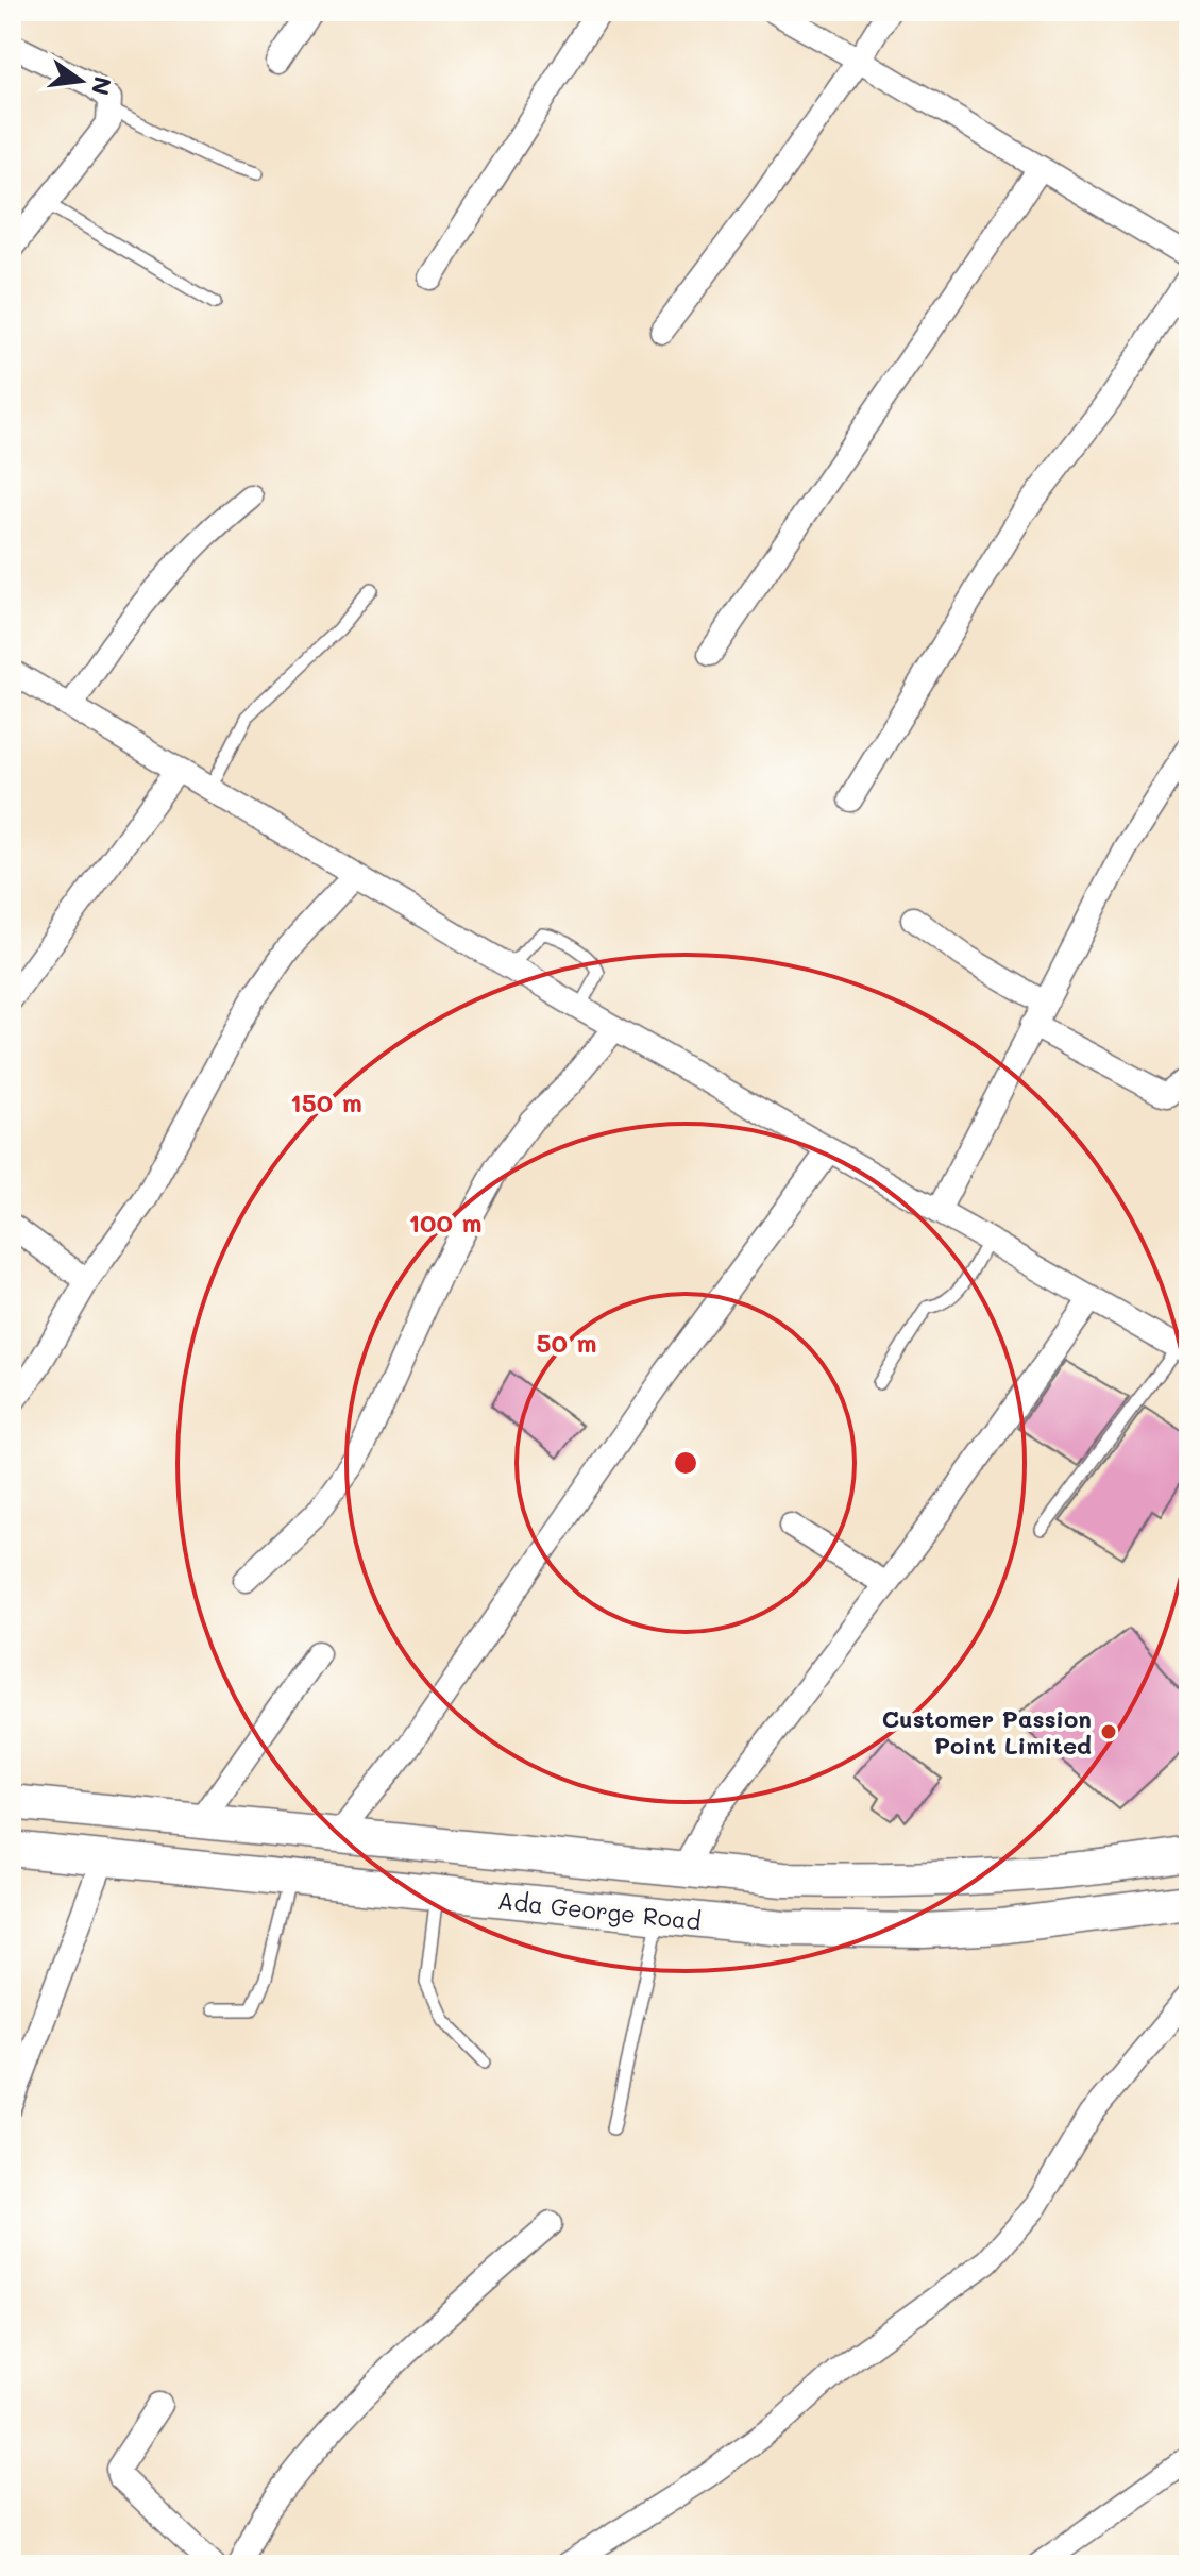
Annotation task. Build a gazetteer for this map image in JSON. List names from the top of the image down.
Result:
{
  "streets": {
    "main road": ["Ada George Road"]
  },
  "places": ["Customer Passion Point Limited"],
  "north": "right",
  "rings": ["150 m", "100 m", "50 m"]
}
